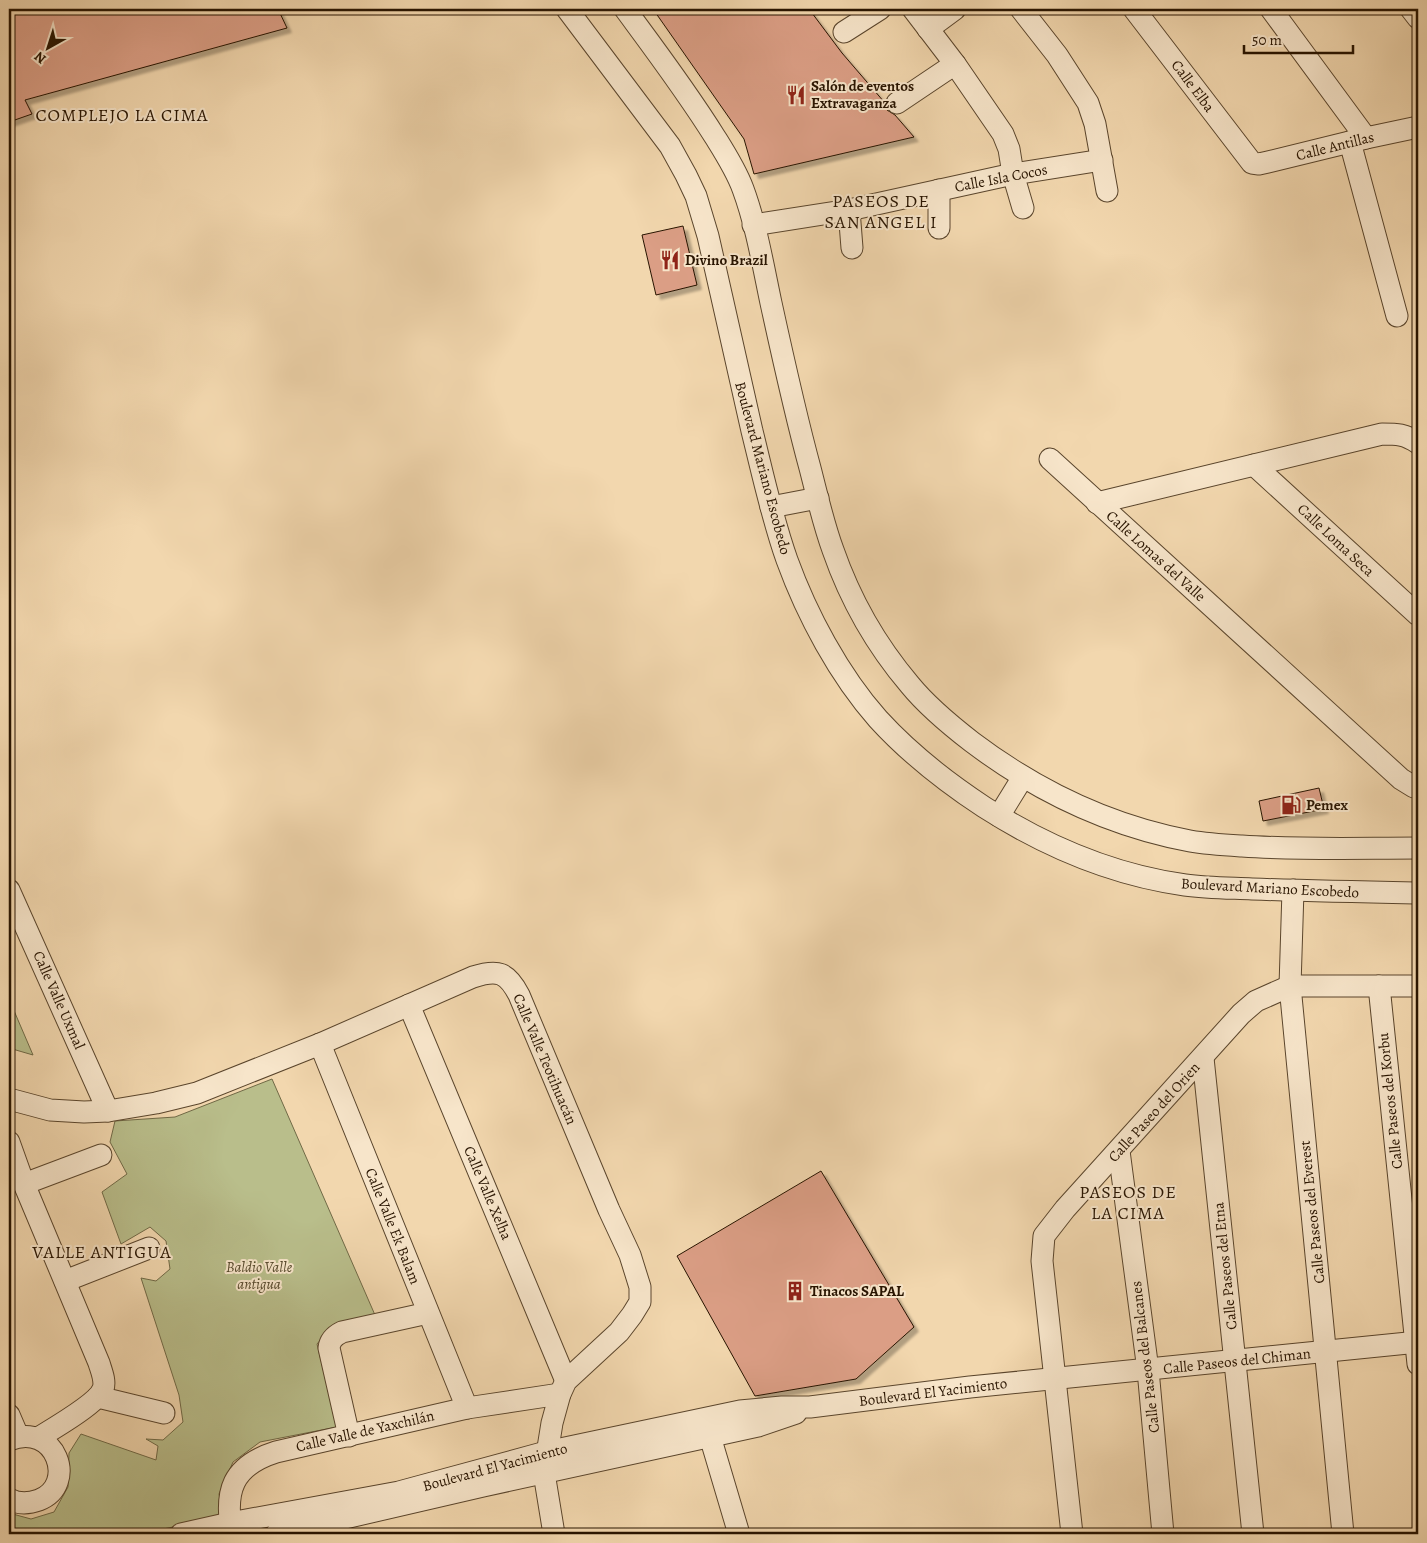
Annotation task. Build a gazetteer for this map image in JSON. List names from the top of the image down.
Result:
{
  "streets": {
    "street": [
      "Calle Elba",
      "Calle Antillas",
      "Calle Isla Cocos",
      "Boulevard Mariano Escobedo",
      "Calle Loma Seca",
      "Calle Lomas del Valle",
      "Calle Valle Uxmal",
      "Calle Valle Teotihuacán",
      "Calle Paseos del Korbu",
      "Calle Paseo del Orien",
      "Calle Valle Xelha",
      "Calle Paseos del Everest",
      "Calle Valle Ek Balam",
      "Calle Paseos del Etna",
      "Calle Paseos del Balcanes",
      "Calle Paseos del Chiman",
      "Boulevard El Yacimiento",
      "Calle Valle de Yaxchilán"
    ]
  },
  "crossings": [
    ["Calle Elba", "Calle Antillas"],
    ["Boulevard Mariano Escobedo", "Calle Paseos del Everest"],
    ["Calle Loma Seca", "Calle Lomas del Valle"],
    ["Calle Valle Uxmal", "Calle Valle Teotihuacán"],
    ["Calle Valle Teotihuacán", "Calle Valle Xelha"],
    ["Calle Valle Teotihuacán", "Calle Valle Ek Balam"],
    ["Calle Valle Teotihuacán", "Calle Valle de Yaxchilán"],
    ["Calle Paseos del Korbu", "Calle Paseo del Orien"],
    ["Calle Paseos del Korbu", "Calle Paseos del Chiman"],
    ["Calle Paseo del Orien", "Calle Paseos del Everest"],
    ["Calle Paseo del Orien", "Calle Paseos del Etna"],
    ["Calle Paseo del Orien", "Calle Paseos del Balcanes"],
    ["Calle Paseo del Orien", "Calle Paseos del Chiman"],
    ["Calle Paseo del Orien", "Boulevard El Yacimiento"],
    ["Calle Valle Xelha", "Calle Valle de Yaxchilán"],
    ["Calle Paseos del Everest", "Calle Paseos del Chiman"],
    ["Calle Valle Ek Balam", "Calle Valle de Yaxchilán"],
    ["Calle Paseos del Etna", "Calle Paseos del Chiman"],
    ["Calle Paseos del Balcanes", "Calle Paseos del Chiman"],
    ["Calle Paseos del Chiman", "Boulevard El Yacimiento"],
    ["Boulevard El Yacimiento", "Calle Valle de Yaxchilán"]
  ],
  "districts": [
    "COMPLEJO LA CIMA",
    "PASEOS DE SAN ANGEL I",
    "PASEOS DE LA CIMA",
    "VALLE ANTIGUA"
  ],
  "parks": ["Baldio Valle antigua"],
  "places": {
    "restaurant": ["Salón de eventos Extravaganza", "Divino Brazil"],
    "fuel station": ["Pemex"],
    "building": ["Tinacos SAPAL"]
  },
  "scale_bar": "50 m",
  "north": "bottom left"
}
